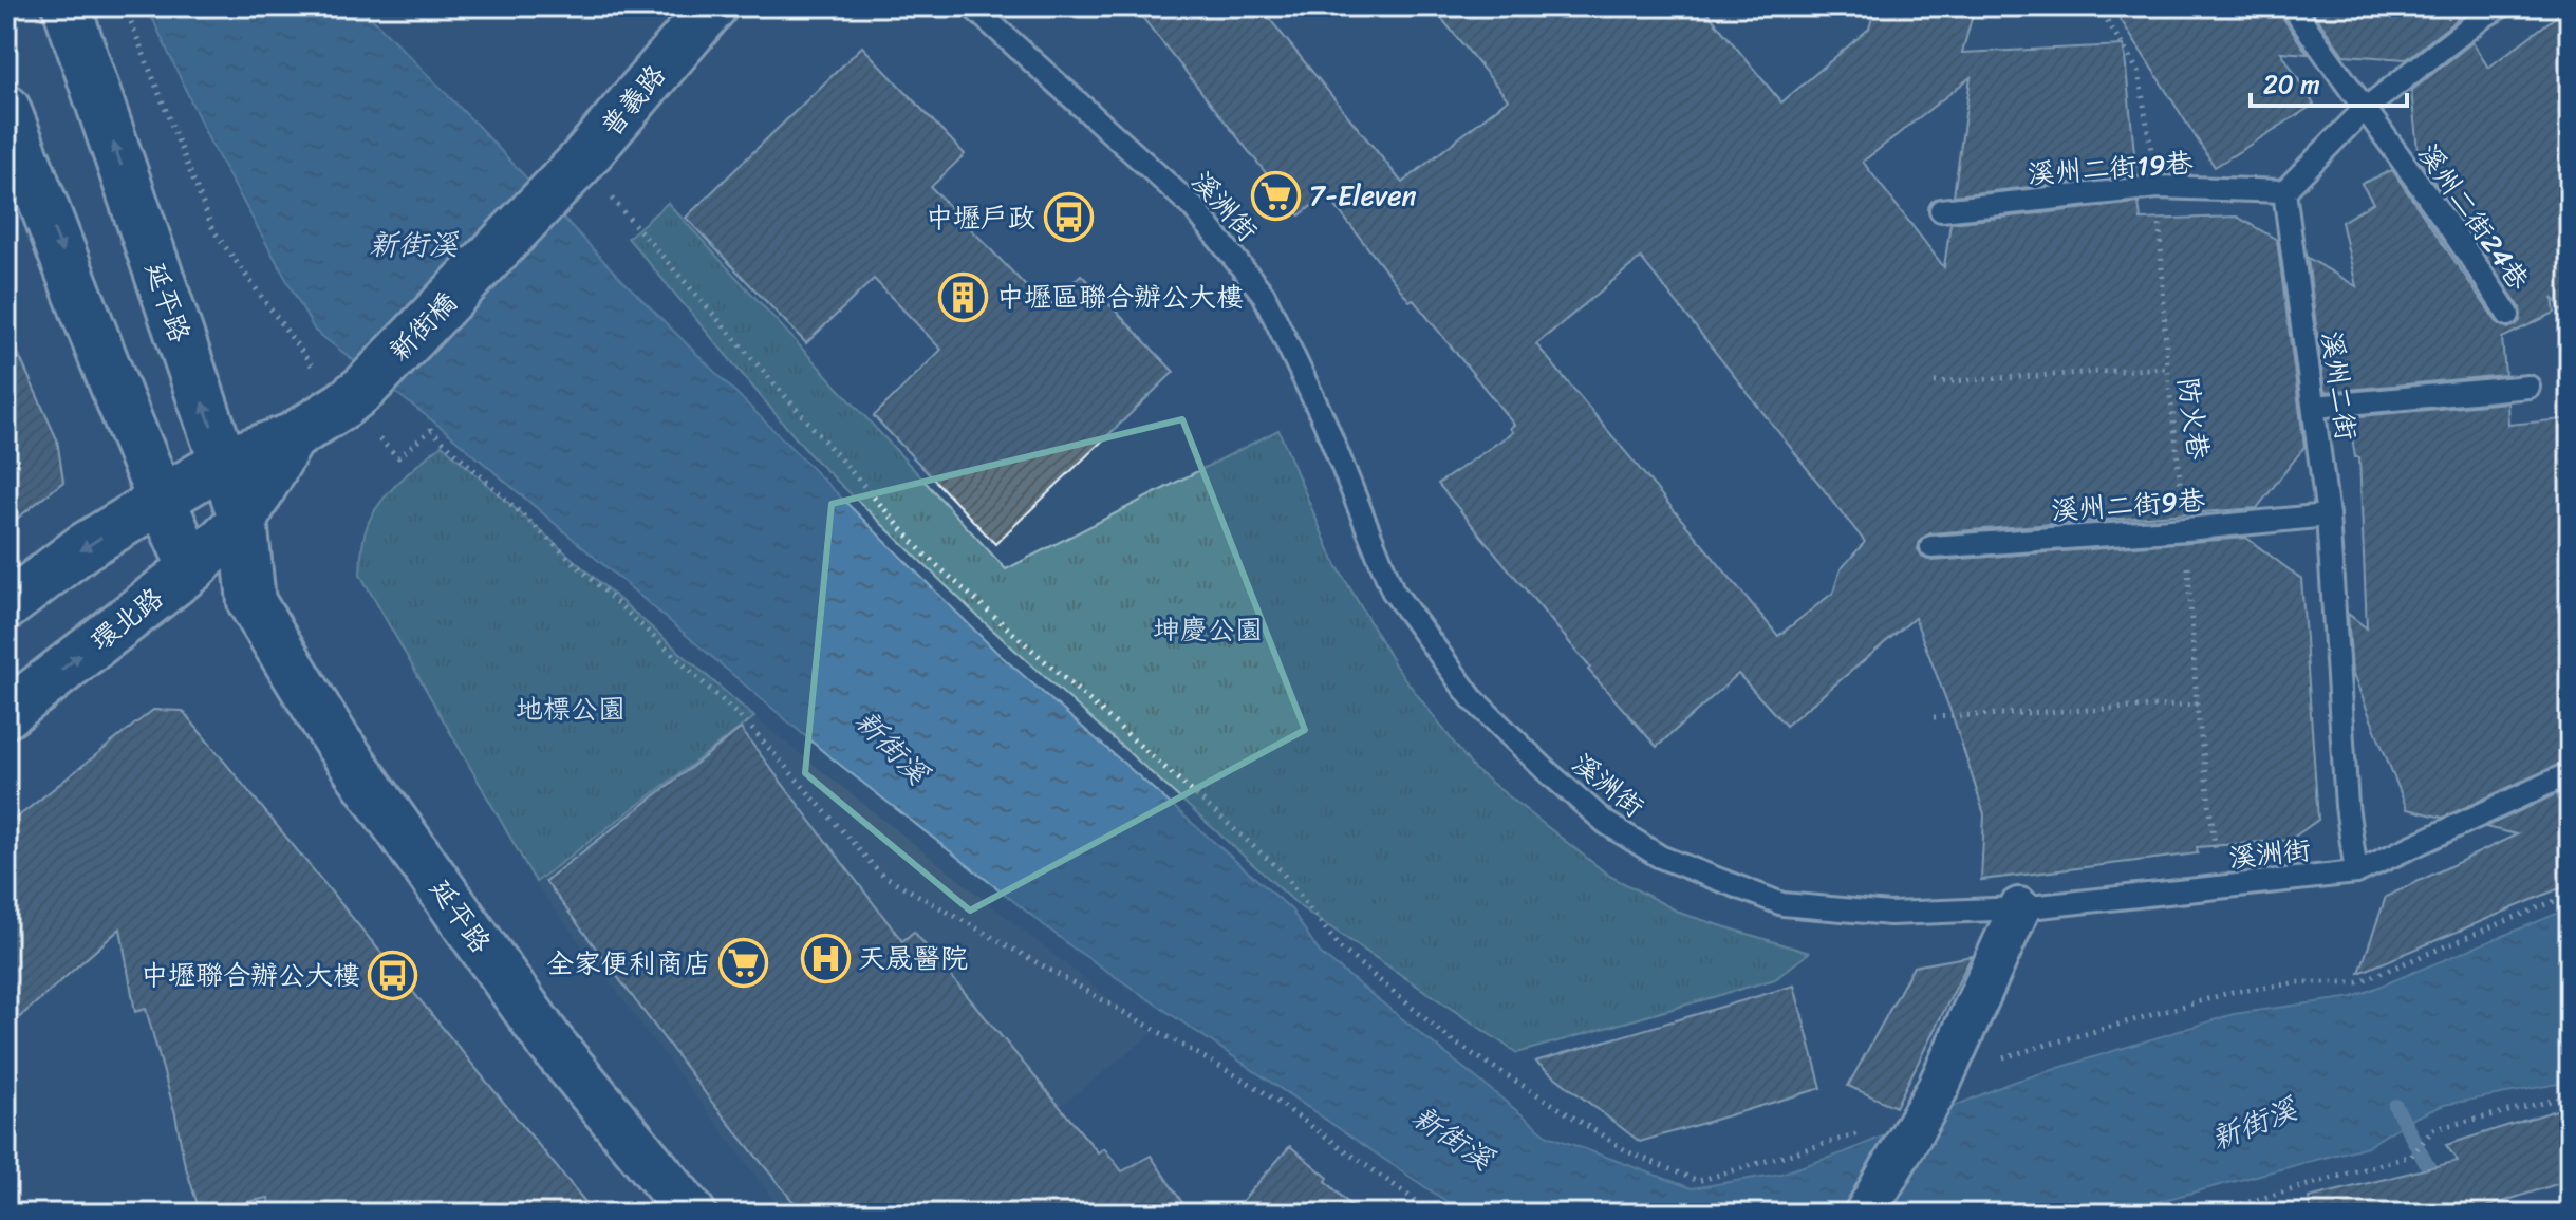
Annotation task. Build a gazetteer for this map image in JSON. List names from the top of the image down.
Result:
{
  "streets": {
    "main road": [
      "普義路",
      "延平路",
      "新街橋",
      "環北路"
    ],
    "lane": [
      "溪州二街19巷",
      "溪洲街",
      "溪州二街24巷",
      "溪州二街",
      "溪州二街9巷"
    ],
    "path": ["防火巷"]
  },
  "crossings": [
    ["普義路", "新街橋"],
    ["溪州二街19巷", "溪州二街"],
    ["溪洲街", "溪州二街"],
    ["溪洲街", "防火巷"],
    ["延平路", "環北路"],
    ["溪州二街", "溪州二街9巷"],
    ["防火巷", "溪州二街9巷"]
  ],
  "water": ["新街溪"],
  "parks": ["坤慶公園", "地標公園"],
  "places": {
    "supermarket": ["7-Eleven", "全家便利商店"],
    "bus stop": ["中壢戶政", "中壢聯合辦公大樓"],
    "building": ["中壢區聯合辦公大樓"],
    "hospital": ["天晟醫院"]
  },
  "scale_bar": "20 m"
}
